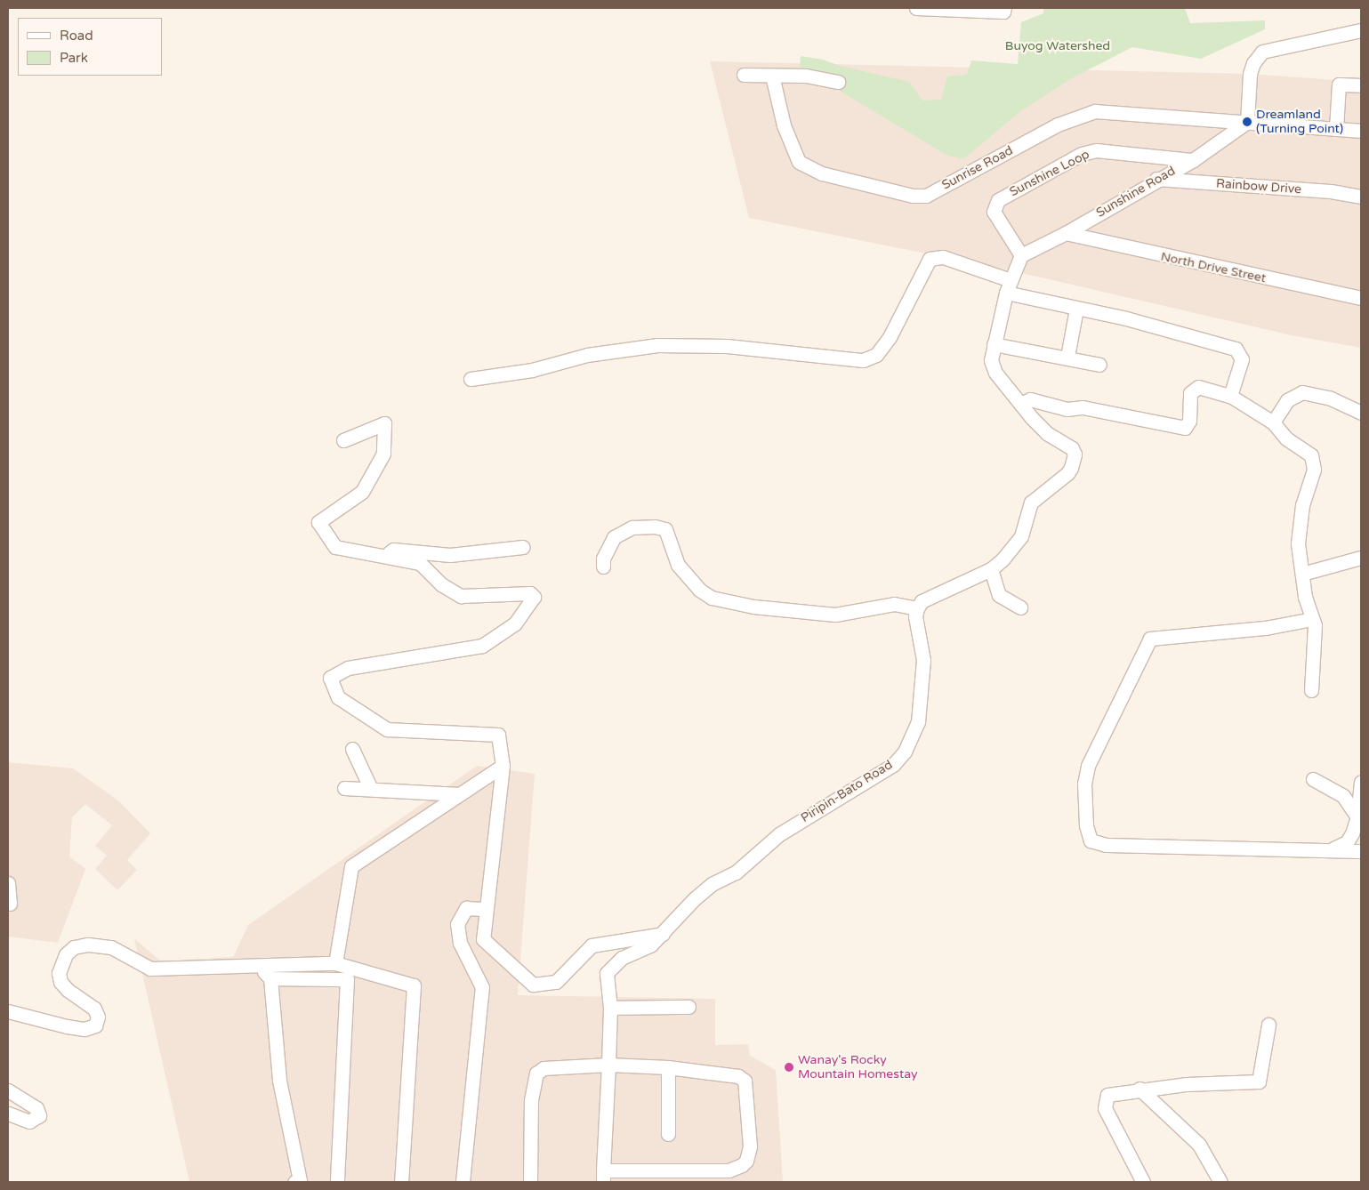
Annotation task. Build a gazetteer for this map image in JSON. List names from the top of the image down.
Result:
{
  "streets": {
    "street": [
      "Sunrise Road",
      "Sunshine Loop",
      "Rainbow Drive",
      "Sunshine Road",
      "North Drive Street",
      "Piripin-Bato Road"
    ]
  },
  "crossings": [
    ["Sunrise Road", "Sunshine Road"],
    ["Sunshine Loop", "Sunshine Road"],
    ["Rainbow Drive", "Sunshine Road"],
    ["Sunshine Road", "North Drive Street"]
  ],
  "parks": ["Buyog Watershed"],
  "places": ["Dreamland (Turning Point)", "Wanay's Rocky Mountain Homestay"],
  "legend": ["Road", "Park"]
}
